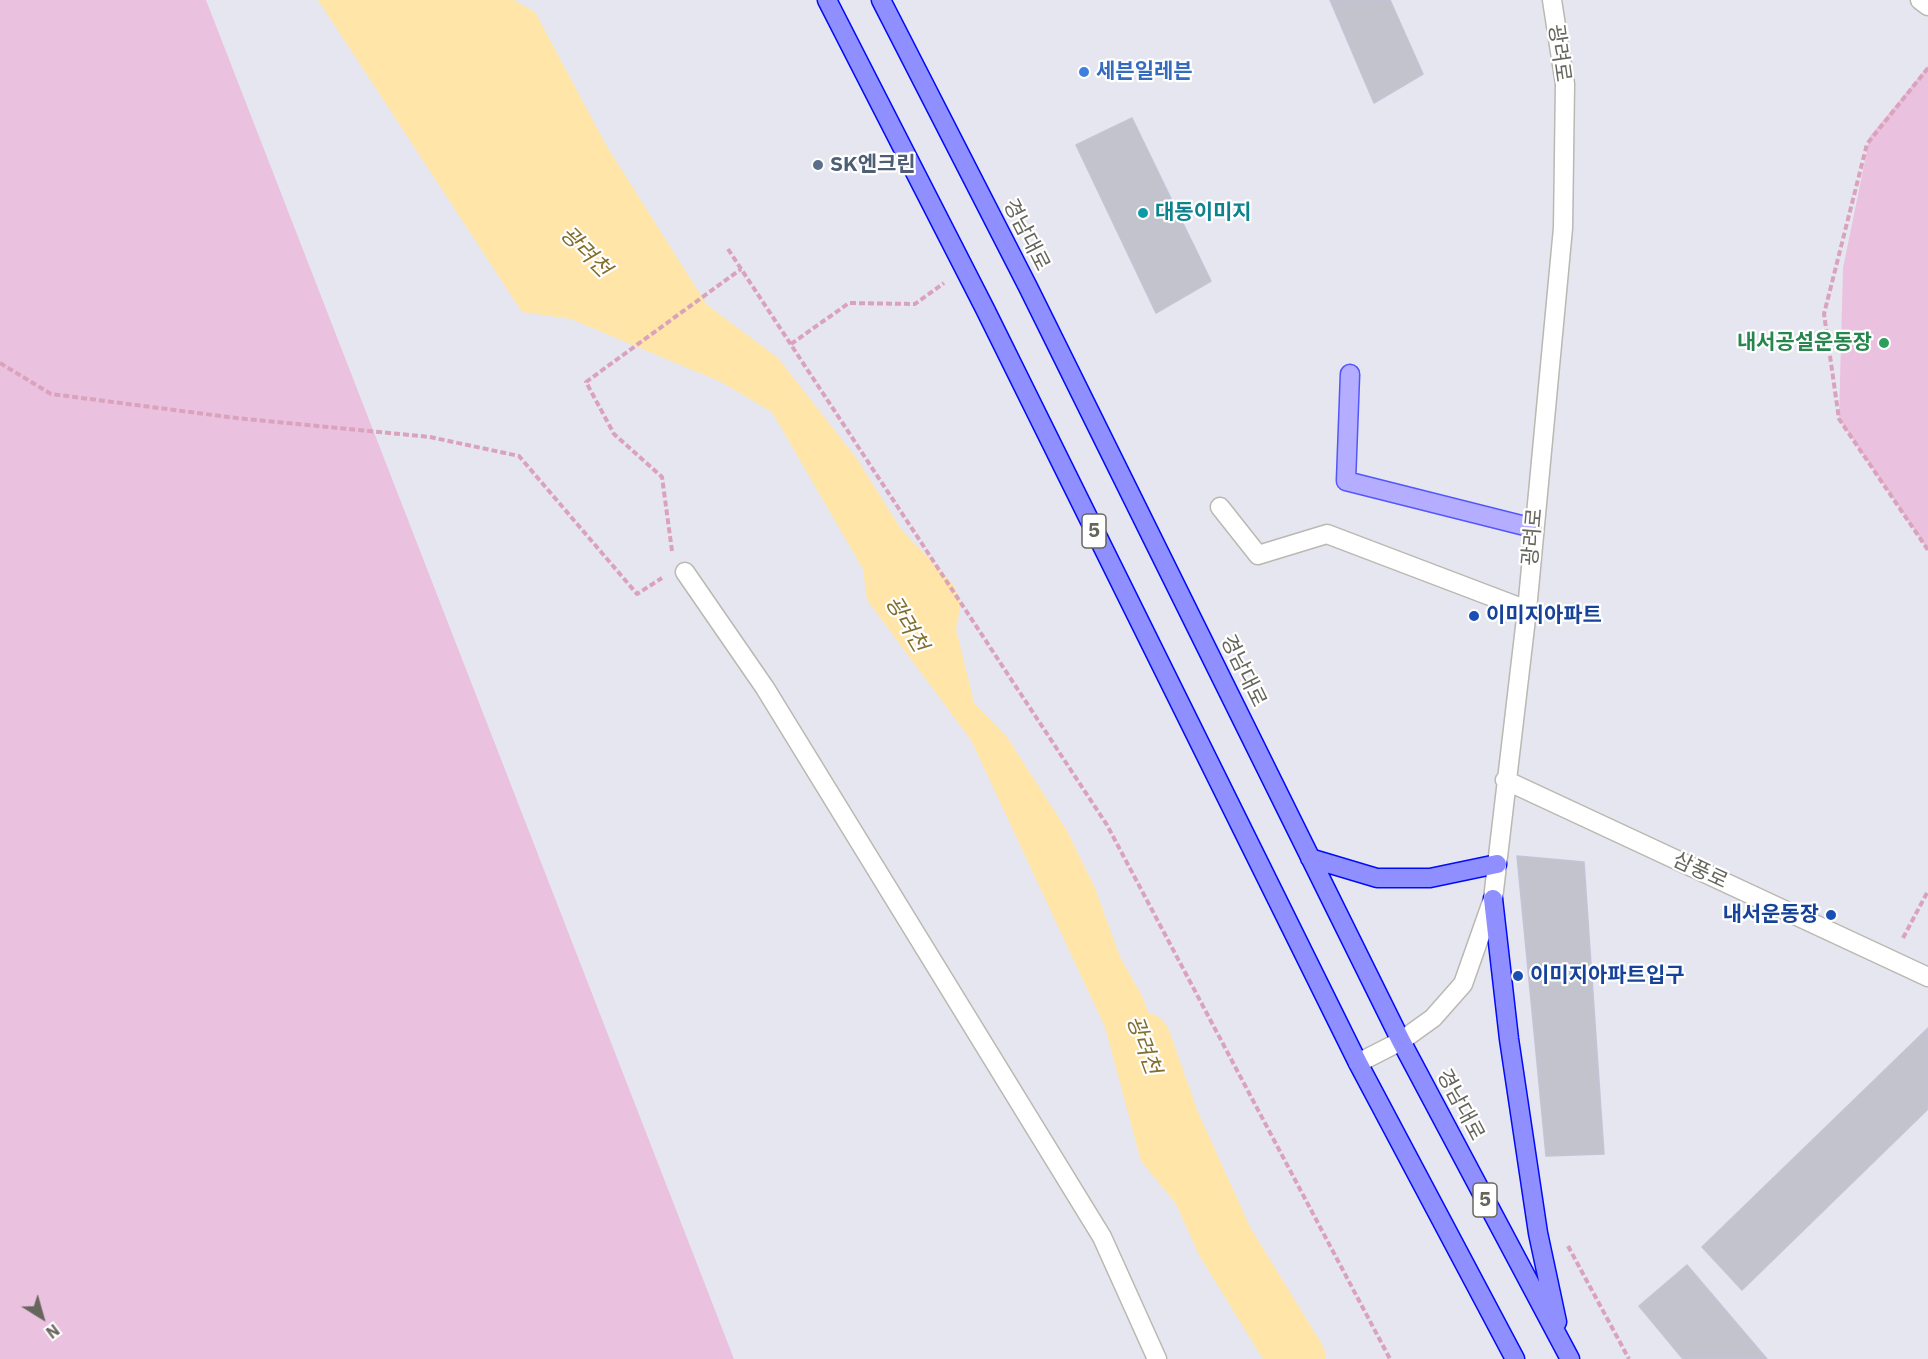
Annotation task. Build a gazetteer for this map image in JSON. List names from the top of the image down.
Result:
{
  "streets": {
    "highway": ["경남대로", "5"],
    "street": ["광려로", "삼풍로"]
  },
  "crossings": [
    ["광려로", "경남대로"],
    ["광려로", "5"],
    ["광려로", "삼풍로"]
  ],
  "water": ["광려천"],
  "places": [
    "세븐일레븐",
    "SK엔크린",
    "대동이미지",
    "내서공설운동장",
    "이미지아파트",
    "내서운동장",
    "이미지아파트입구"
  ],
  "north": "bottom right"
}
